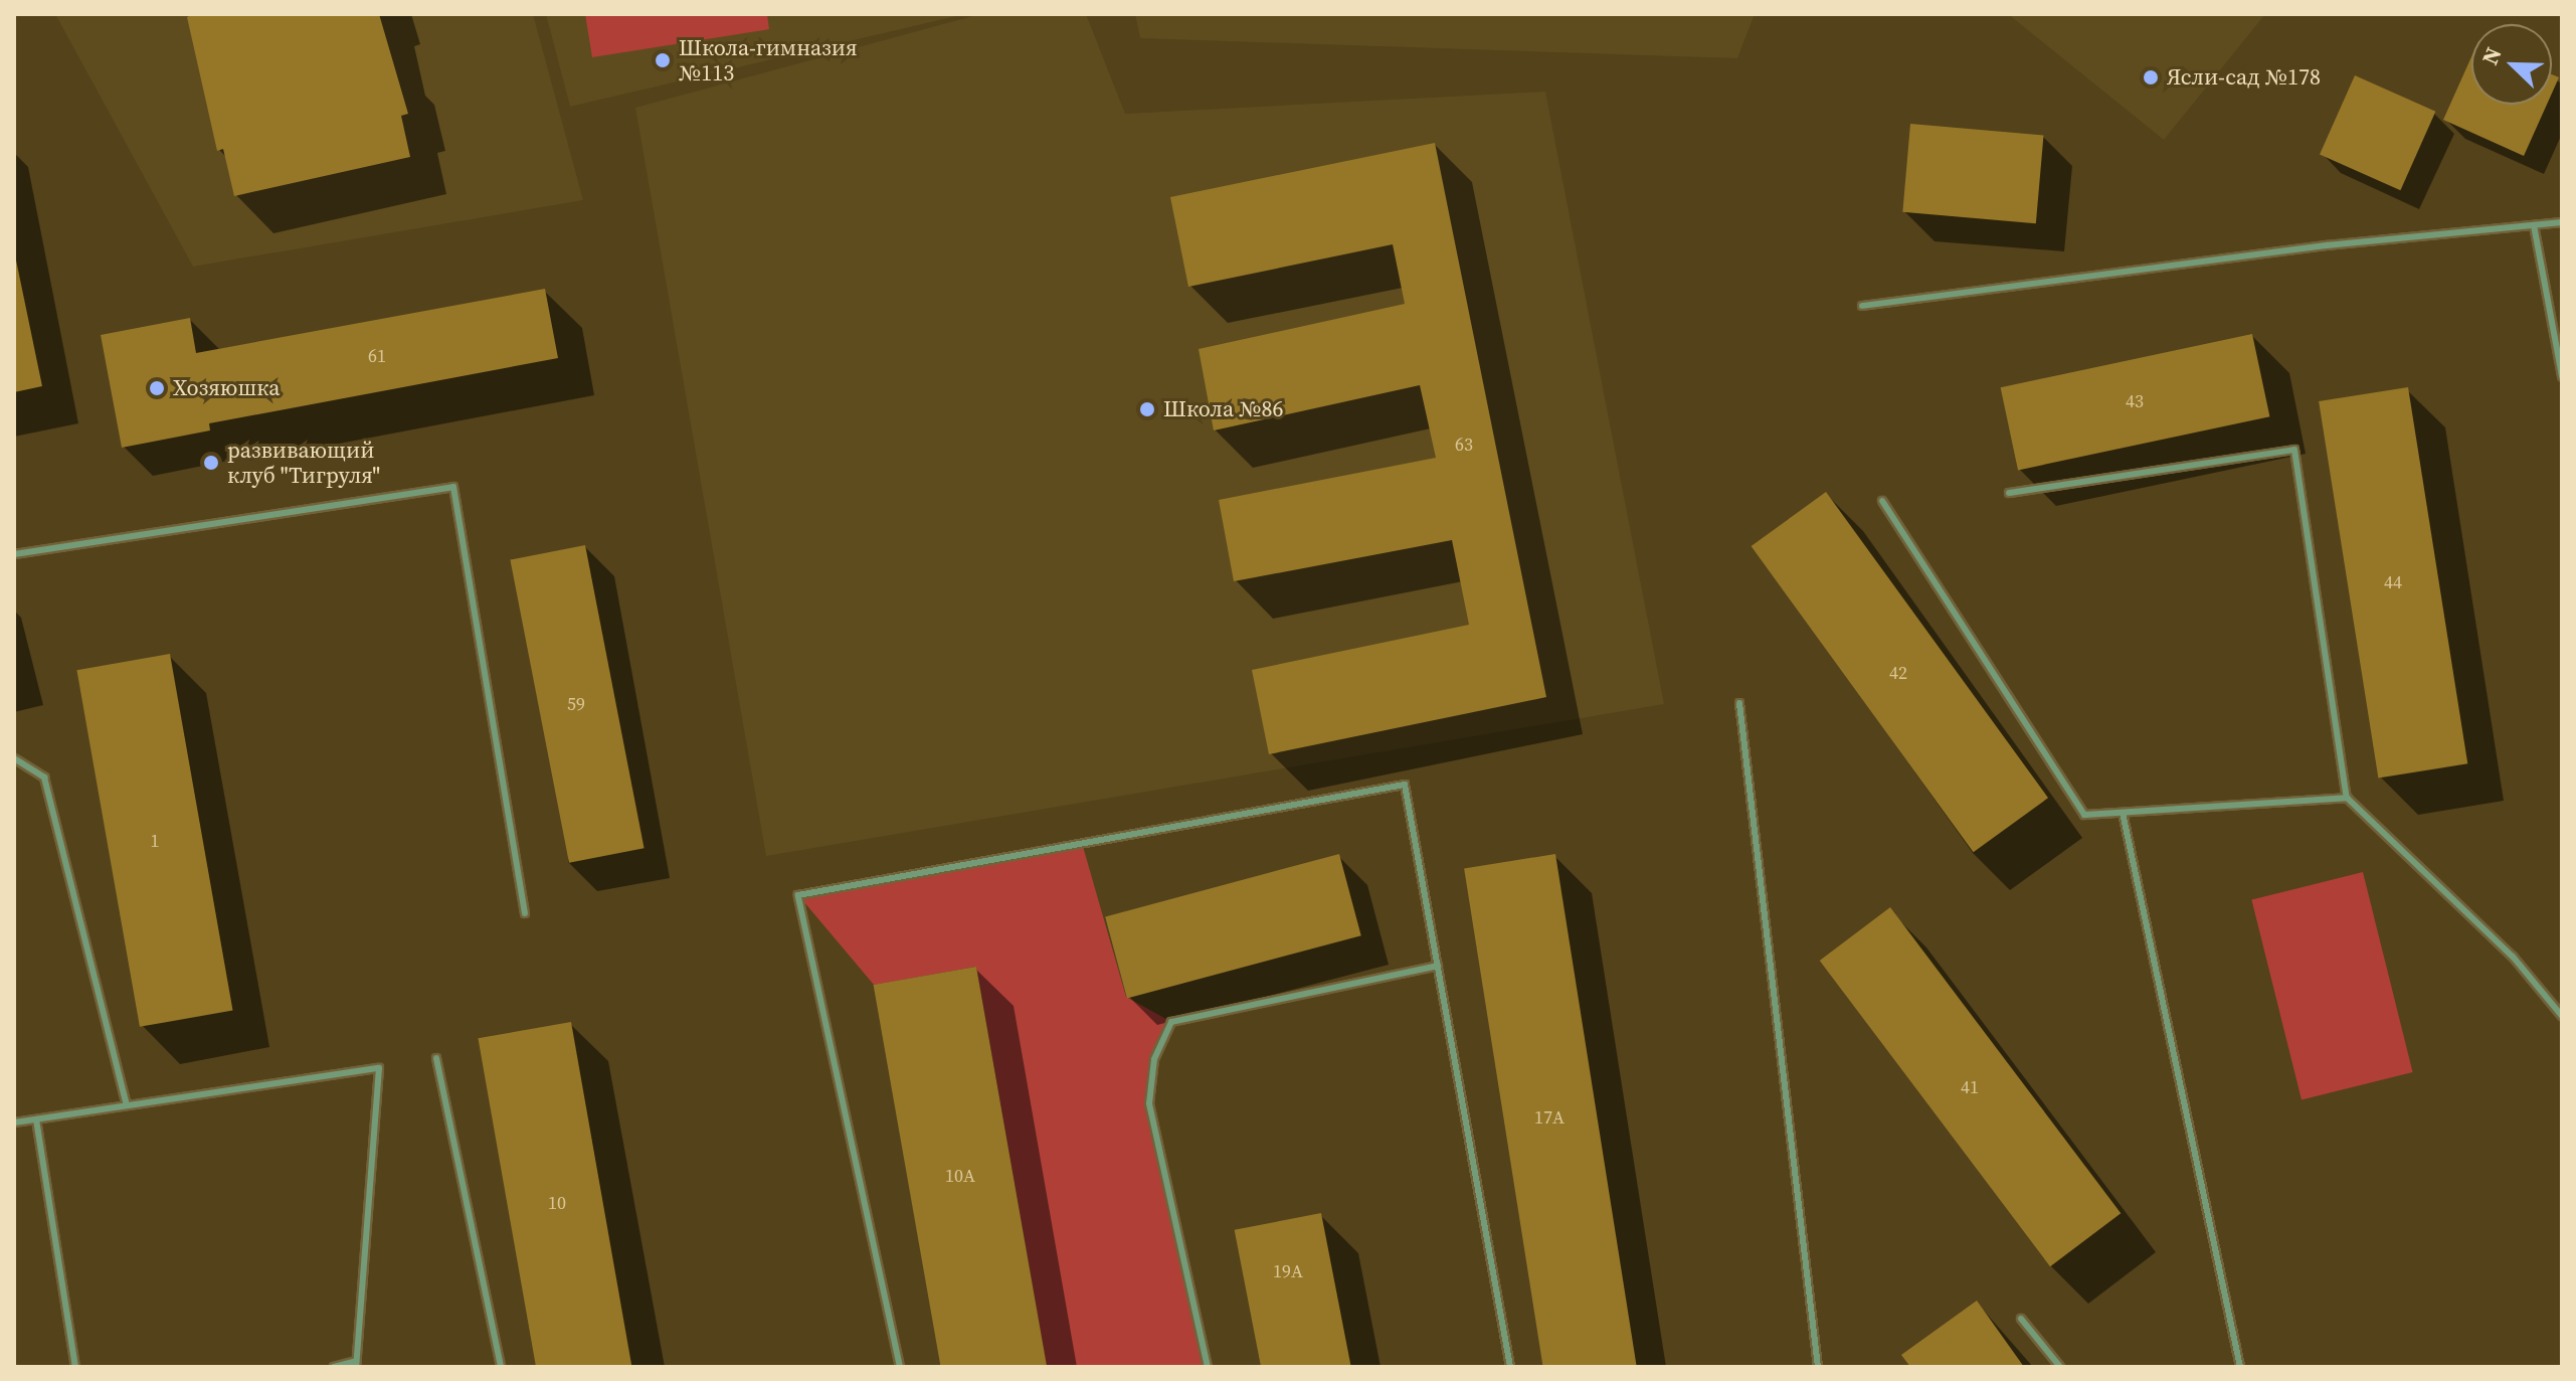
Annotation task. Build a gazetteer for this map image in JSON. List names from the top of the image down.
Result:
{
  "places": [
    "Школа-гимназия №113",
    "Ясли-сад №178",
    "Хозяюшка",
    "Школа №86",
    "развивающий клуб \"Тигруля\""
  ],
  "house_numbers": [
    "61",
    "43",
    "63",
    "44",
    "42",
    "59",
    "1",
    "41",
    "17А",
    "10А",
    "10",
    "19А"
  ],
  "north": "top left"
}
